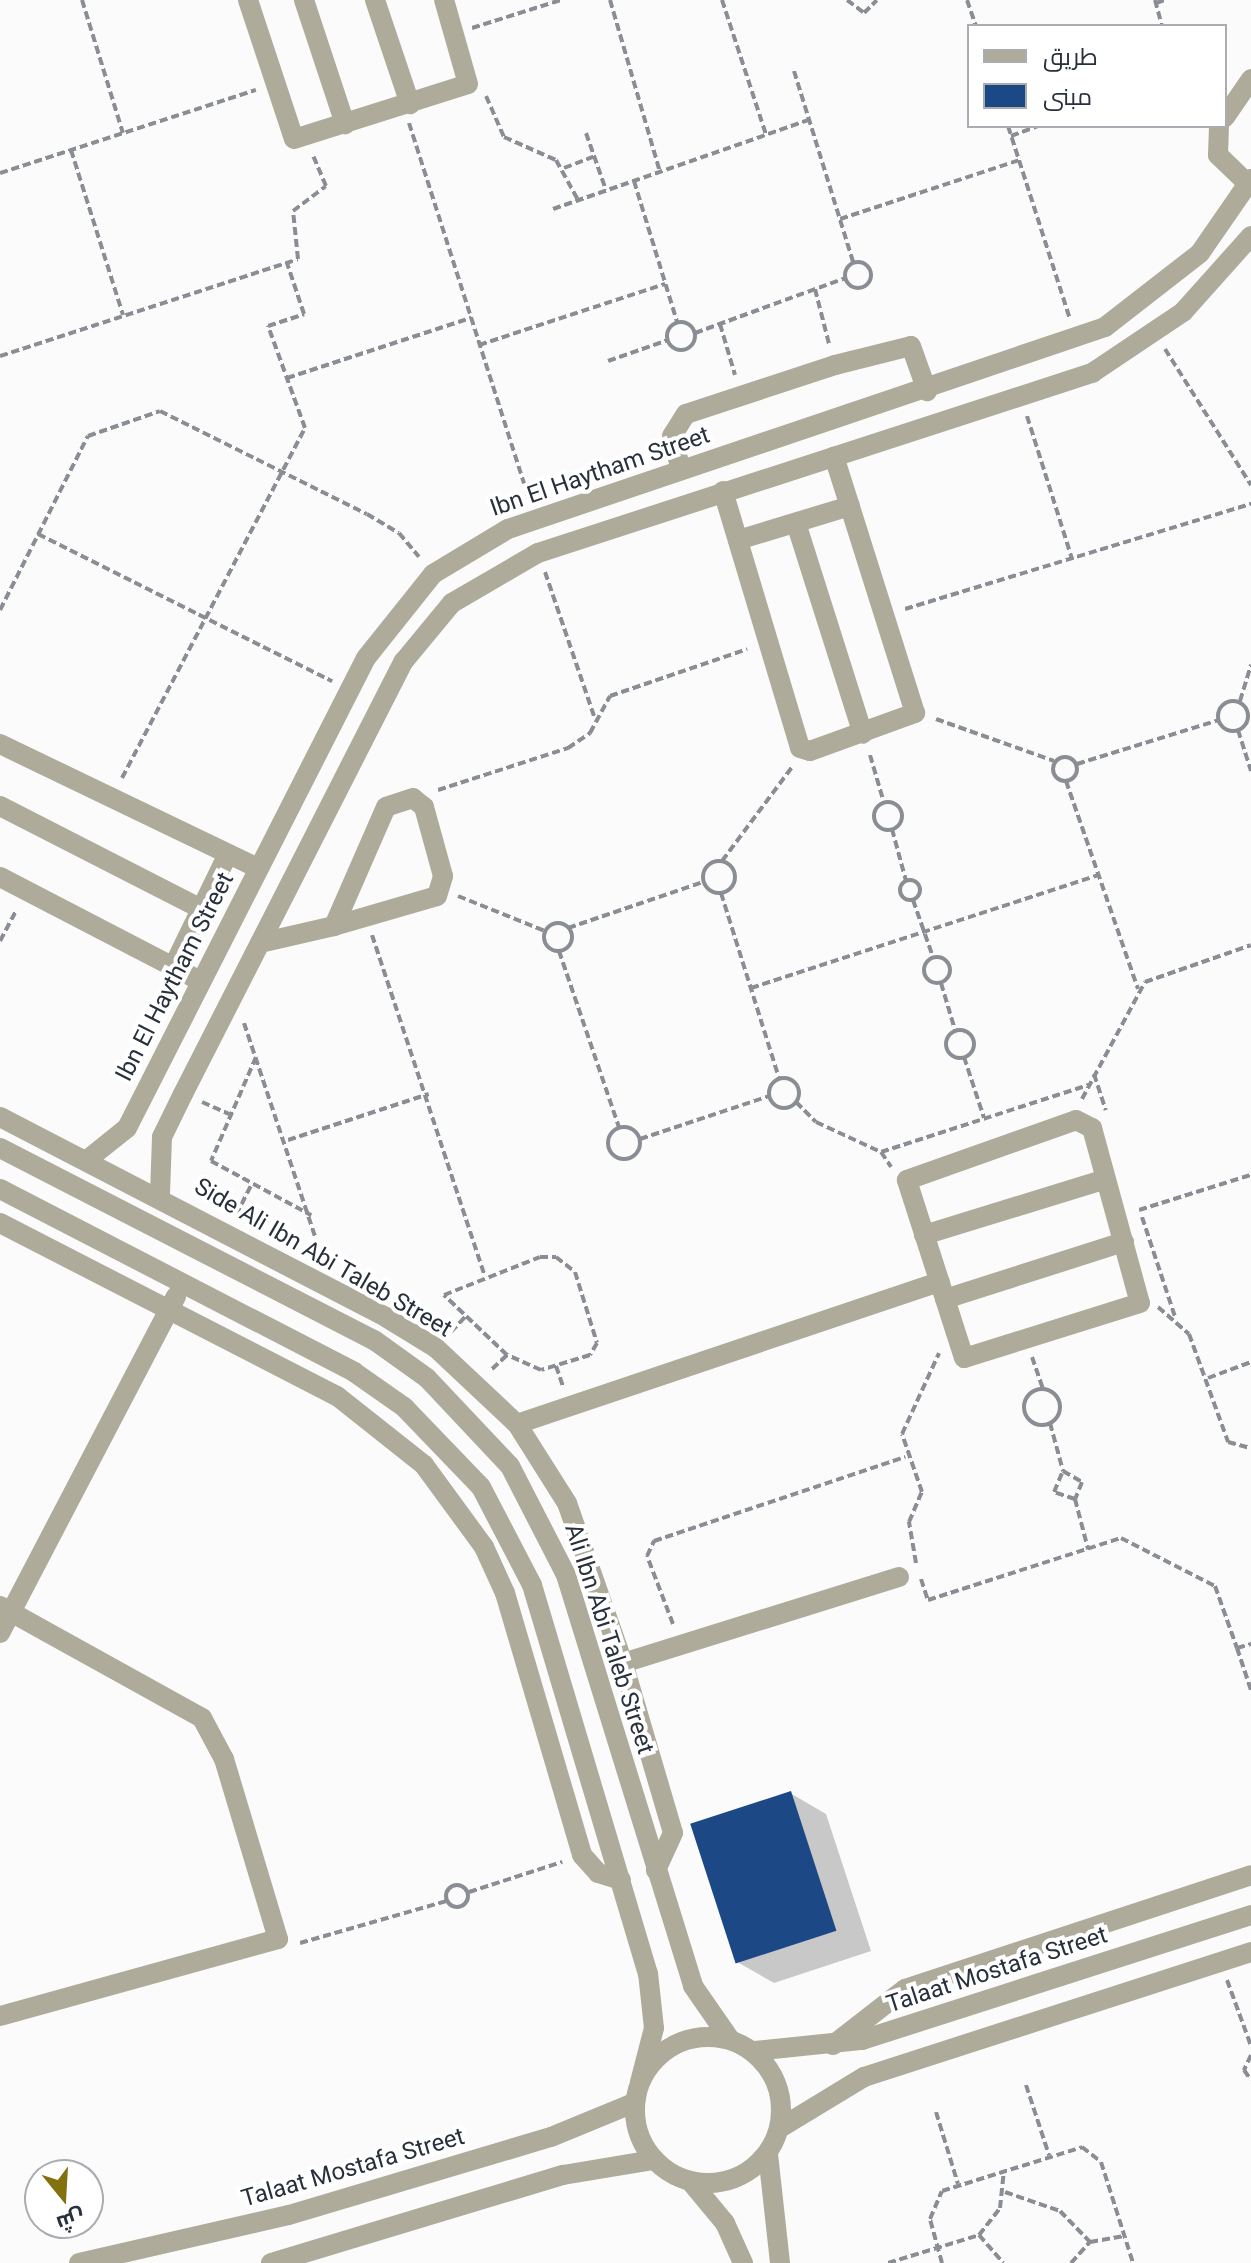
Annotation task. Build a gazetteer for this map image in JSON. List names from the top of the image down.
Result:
{
  "streets": {
    "street": [
      "Ibn El Haytham Street",
      "Side Ali Ibn Abi Taleb Street",
      "Ali Ibn Abi Taleb Street",
      "Talaat Mostafa Street"
    ]
  },
  "crossings": [
    ["Ibn El Haytham Street", "Side Ali Ibn Abi Taleb Street"],
    ["Side Ali Ibn Abi Taleb Street", "Ali Ibn Abi Taleb Street"],
    ["Ali Ibn Abi Taleb Street", "Talaat Mostafa Street"]
  ],
  "legend": ["طريق", "مبنى"],
  "north": "bottom"
}
